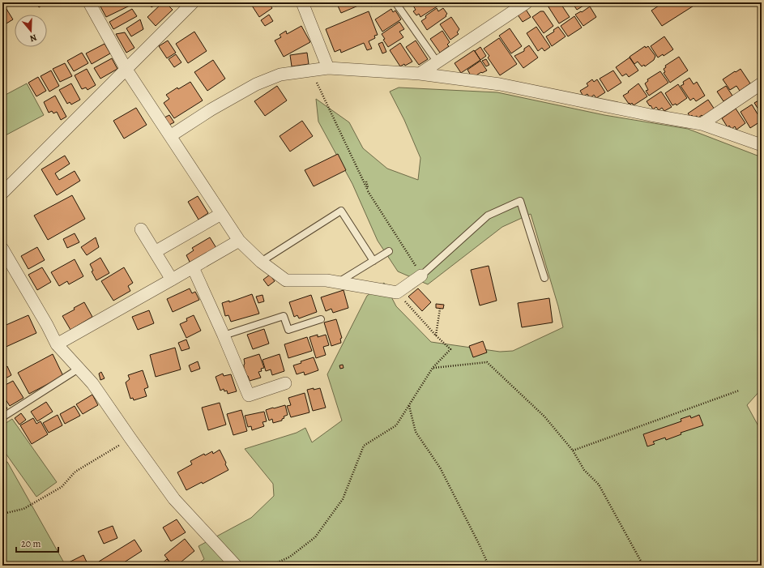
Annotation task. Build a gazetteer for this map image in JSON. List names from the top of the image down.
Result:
{
  "scale_bar": "20 m",
  "north": "bottom"
}
